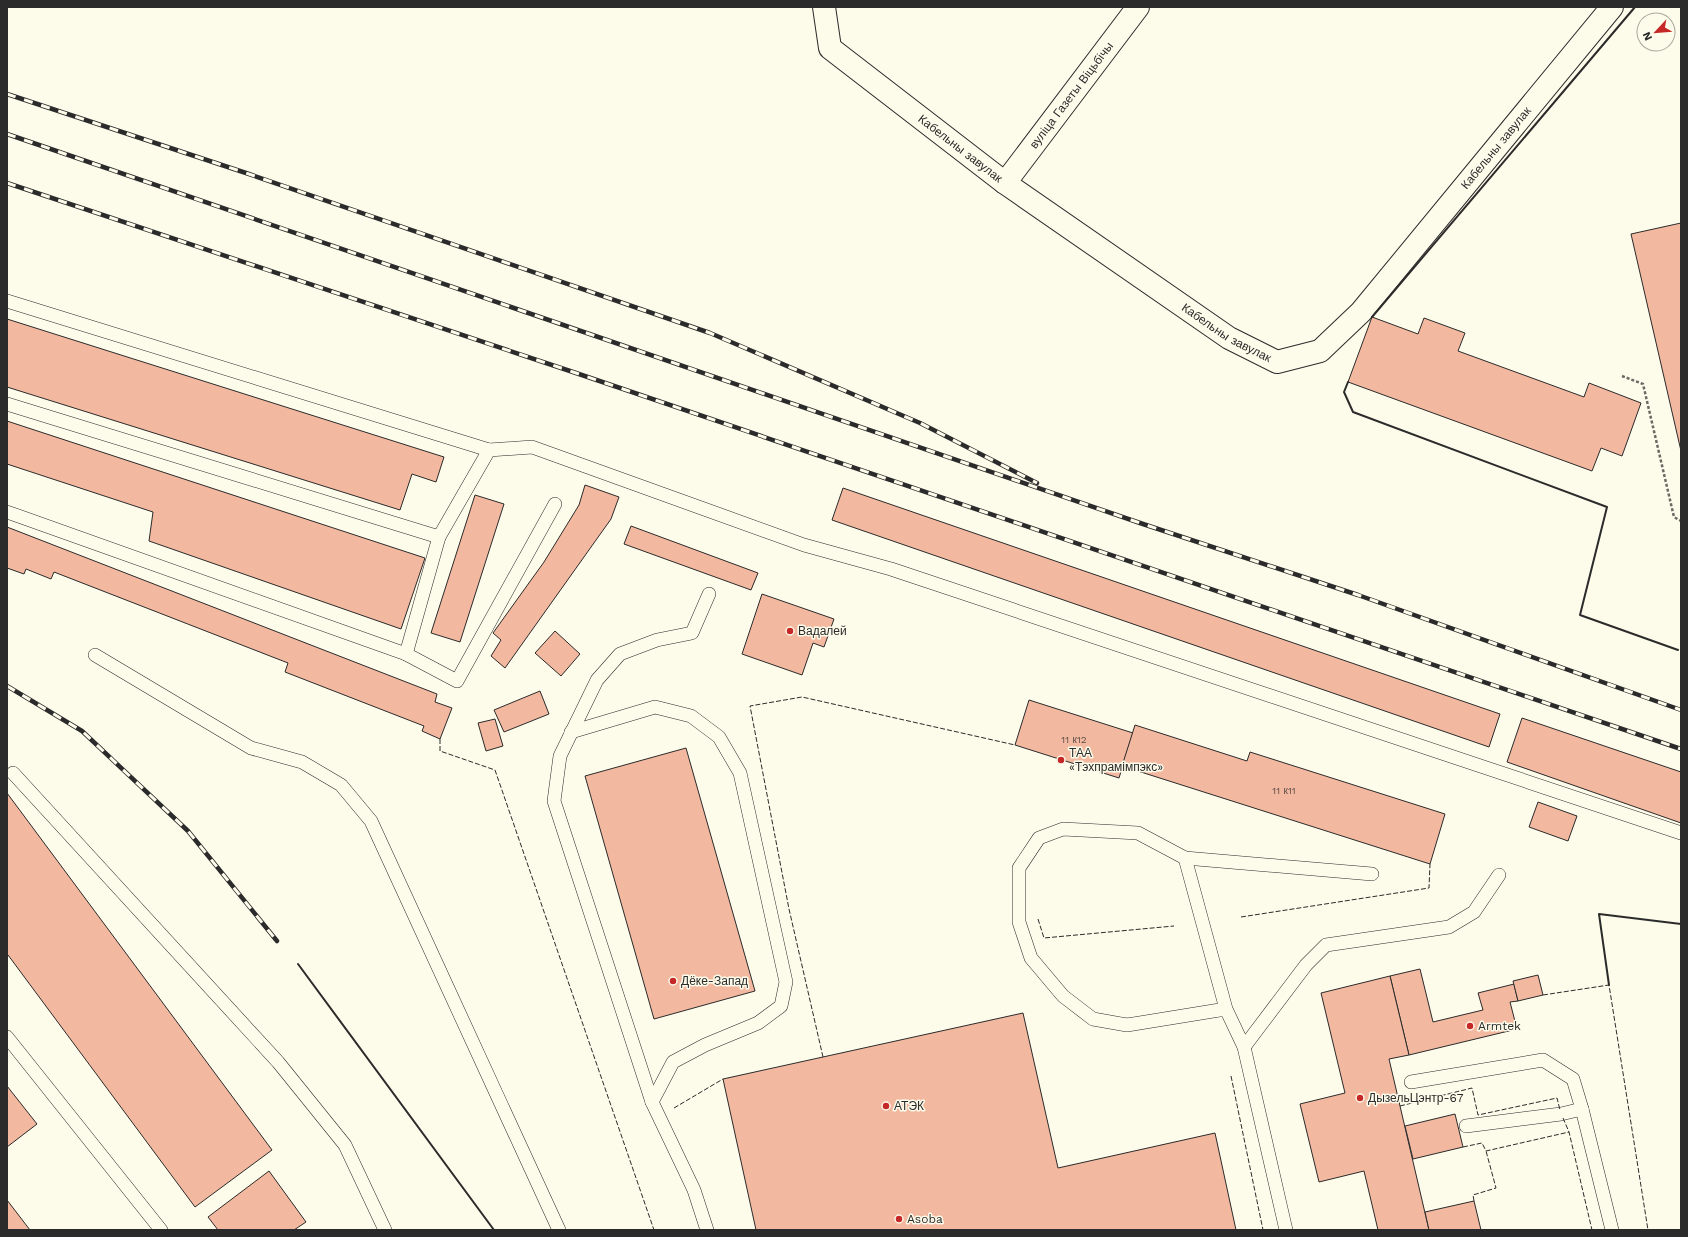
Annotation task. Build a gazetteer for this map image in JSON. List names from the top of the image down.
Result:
{
  "streets": {
    "street": ["вуліца Газеты Віцьбічы", "Кабельны завулак"]
  },
  "crossings": [
    ["вуліца Газеты Віцьбічы", "Кабельны завулак"]
  ],
  "places": [
    "Вадалей",
    "ТАА «Тэхпрамімпэкс»",
    "Дёке-Запад",
    "Armtek",
    "ДызельЦэнтр-67",
    "АТЭК",
    "Asoba"
  ],
  "house_numbers": ["11 к12", "11 к11"],
  "north": "bottom left"
}
